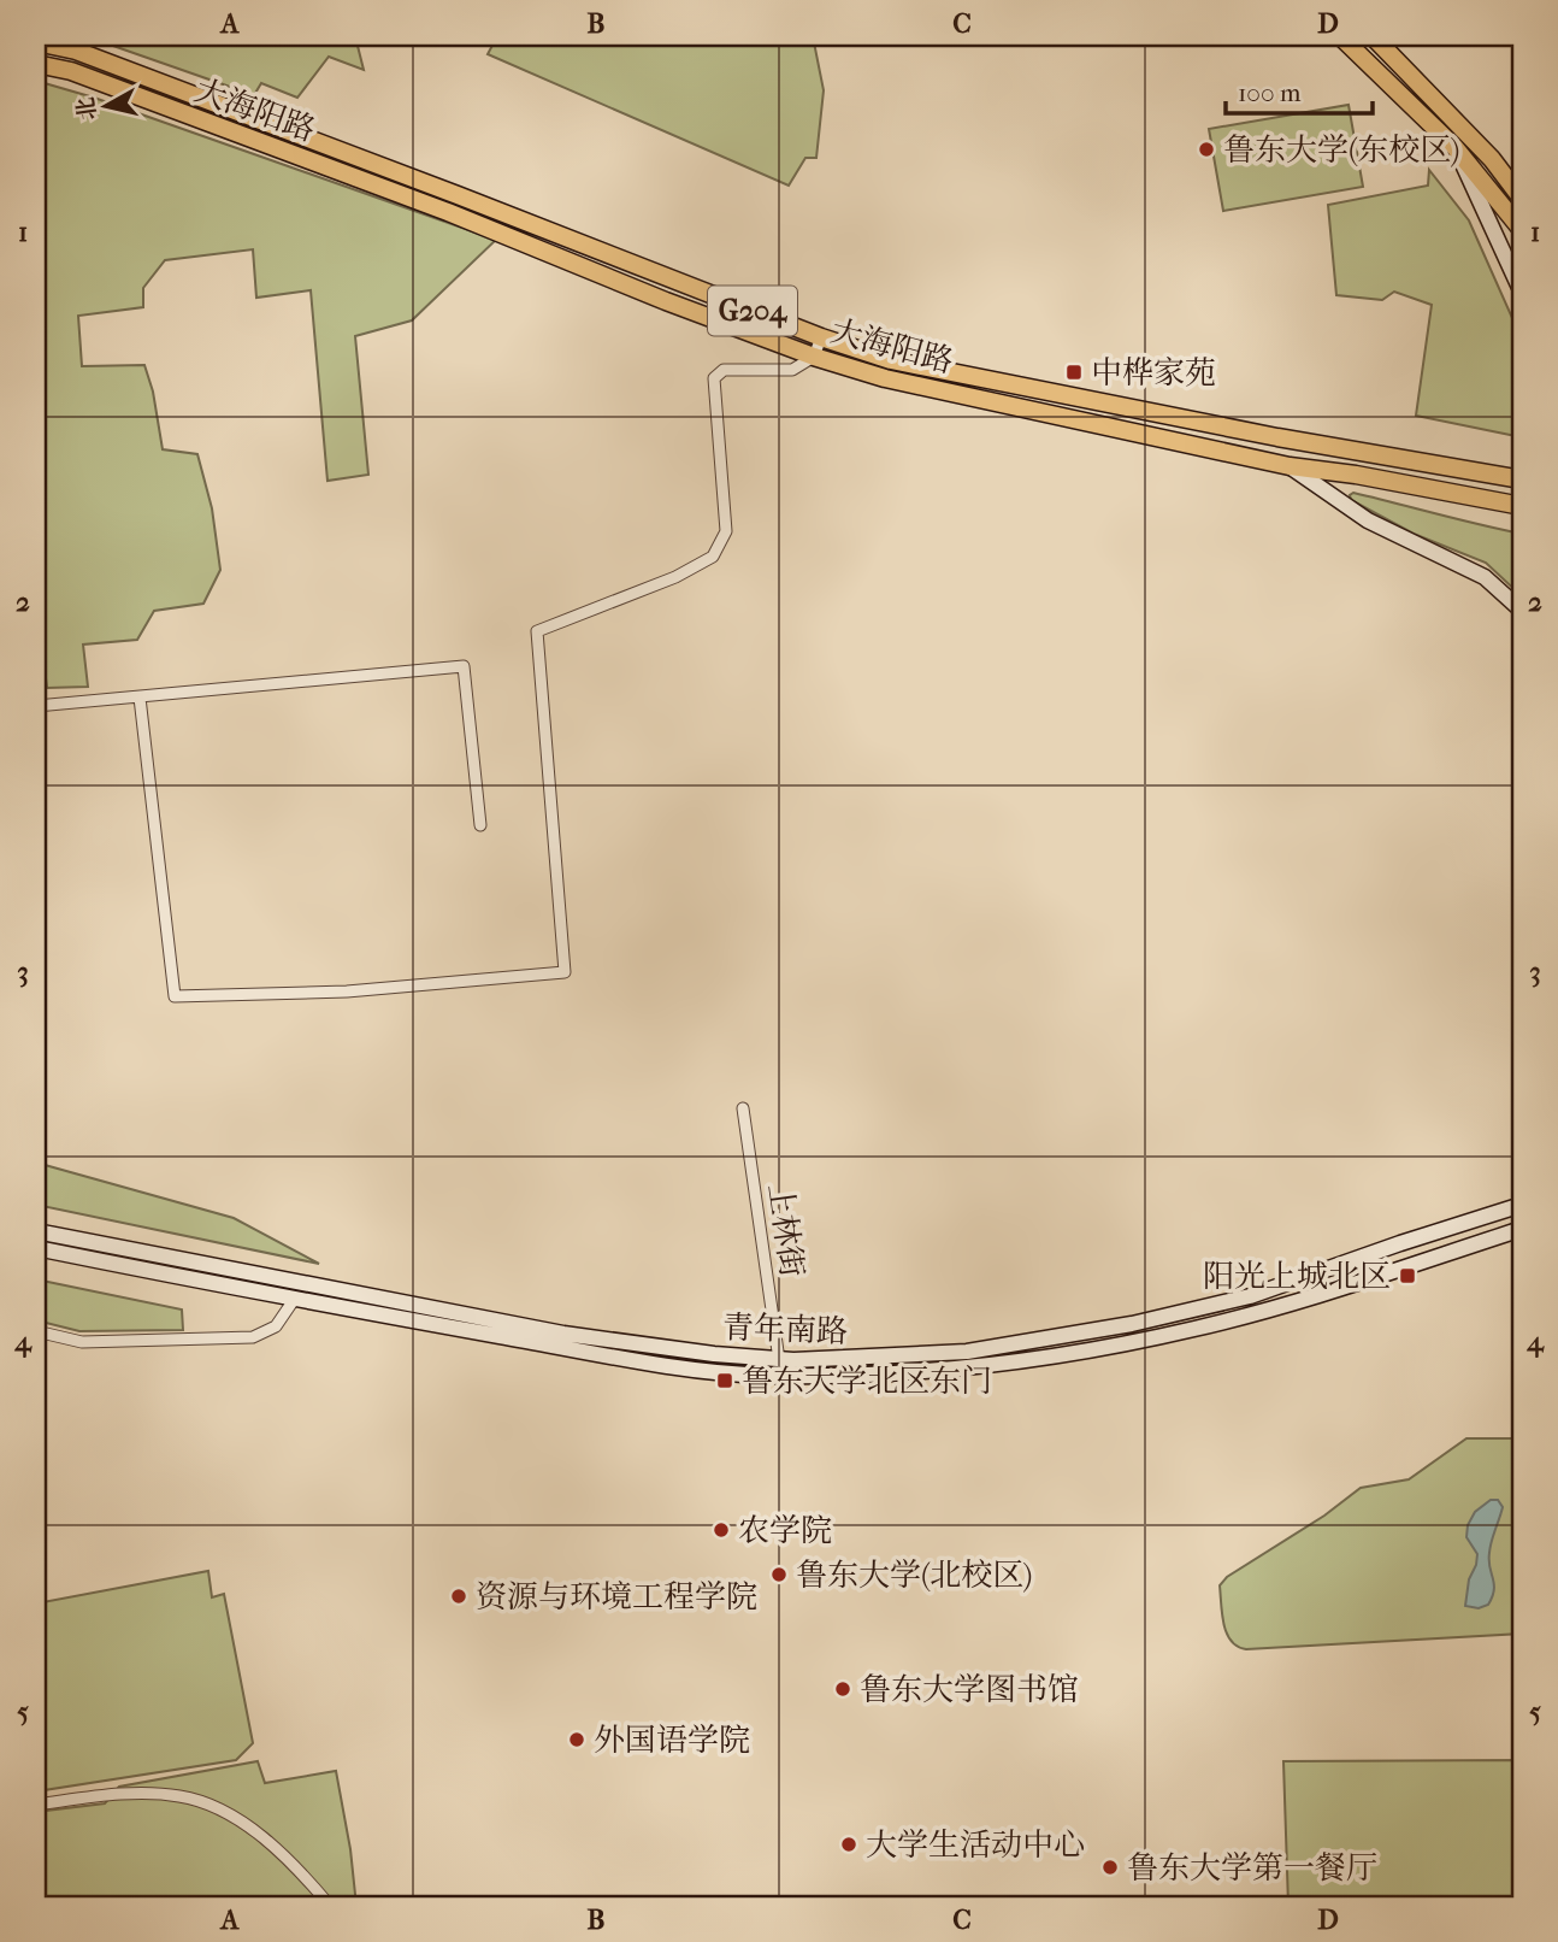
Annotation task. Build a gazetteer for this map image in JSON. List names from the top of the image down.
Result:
{
  "streets": {
    "main road": ["大海阳路", "G204", "青年南路"],
    "street": ["上林街"]
  },
  "crossings": [
    ["上林街", "青年南路"]
  ],
  "places": {
    "other": [
      "鲁东大学(东校区)",
      "农学院",
      "鲁东大学(北校区)",
      "资源与环境工程学院",
      "鲁东大学图书馆",
      "外国语学院",
      "大学生活动中心",
      "鲁东大学第一餐厅"
    ],
    "transit": ["中桦家苑", "阳光上城北区", "鲁东大学北区东门"]
  },
  "scale_bar": "100 m",
  "north": "left",
  "grid": {
    "columns": [
      "A",
      "B",
      "C",
      "D"
    ],
    "rows": [
      "1",
      "2",
      "3",
      "4",
      "5"
    ]
  }
}
